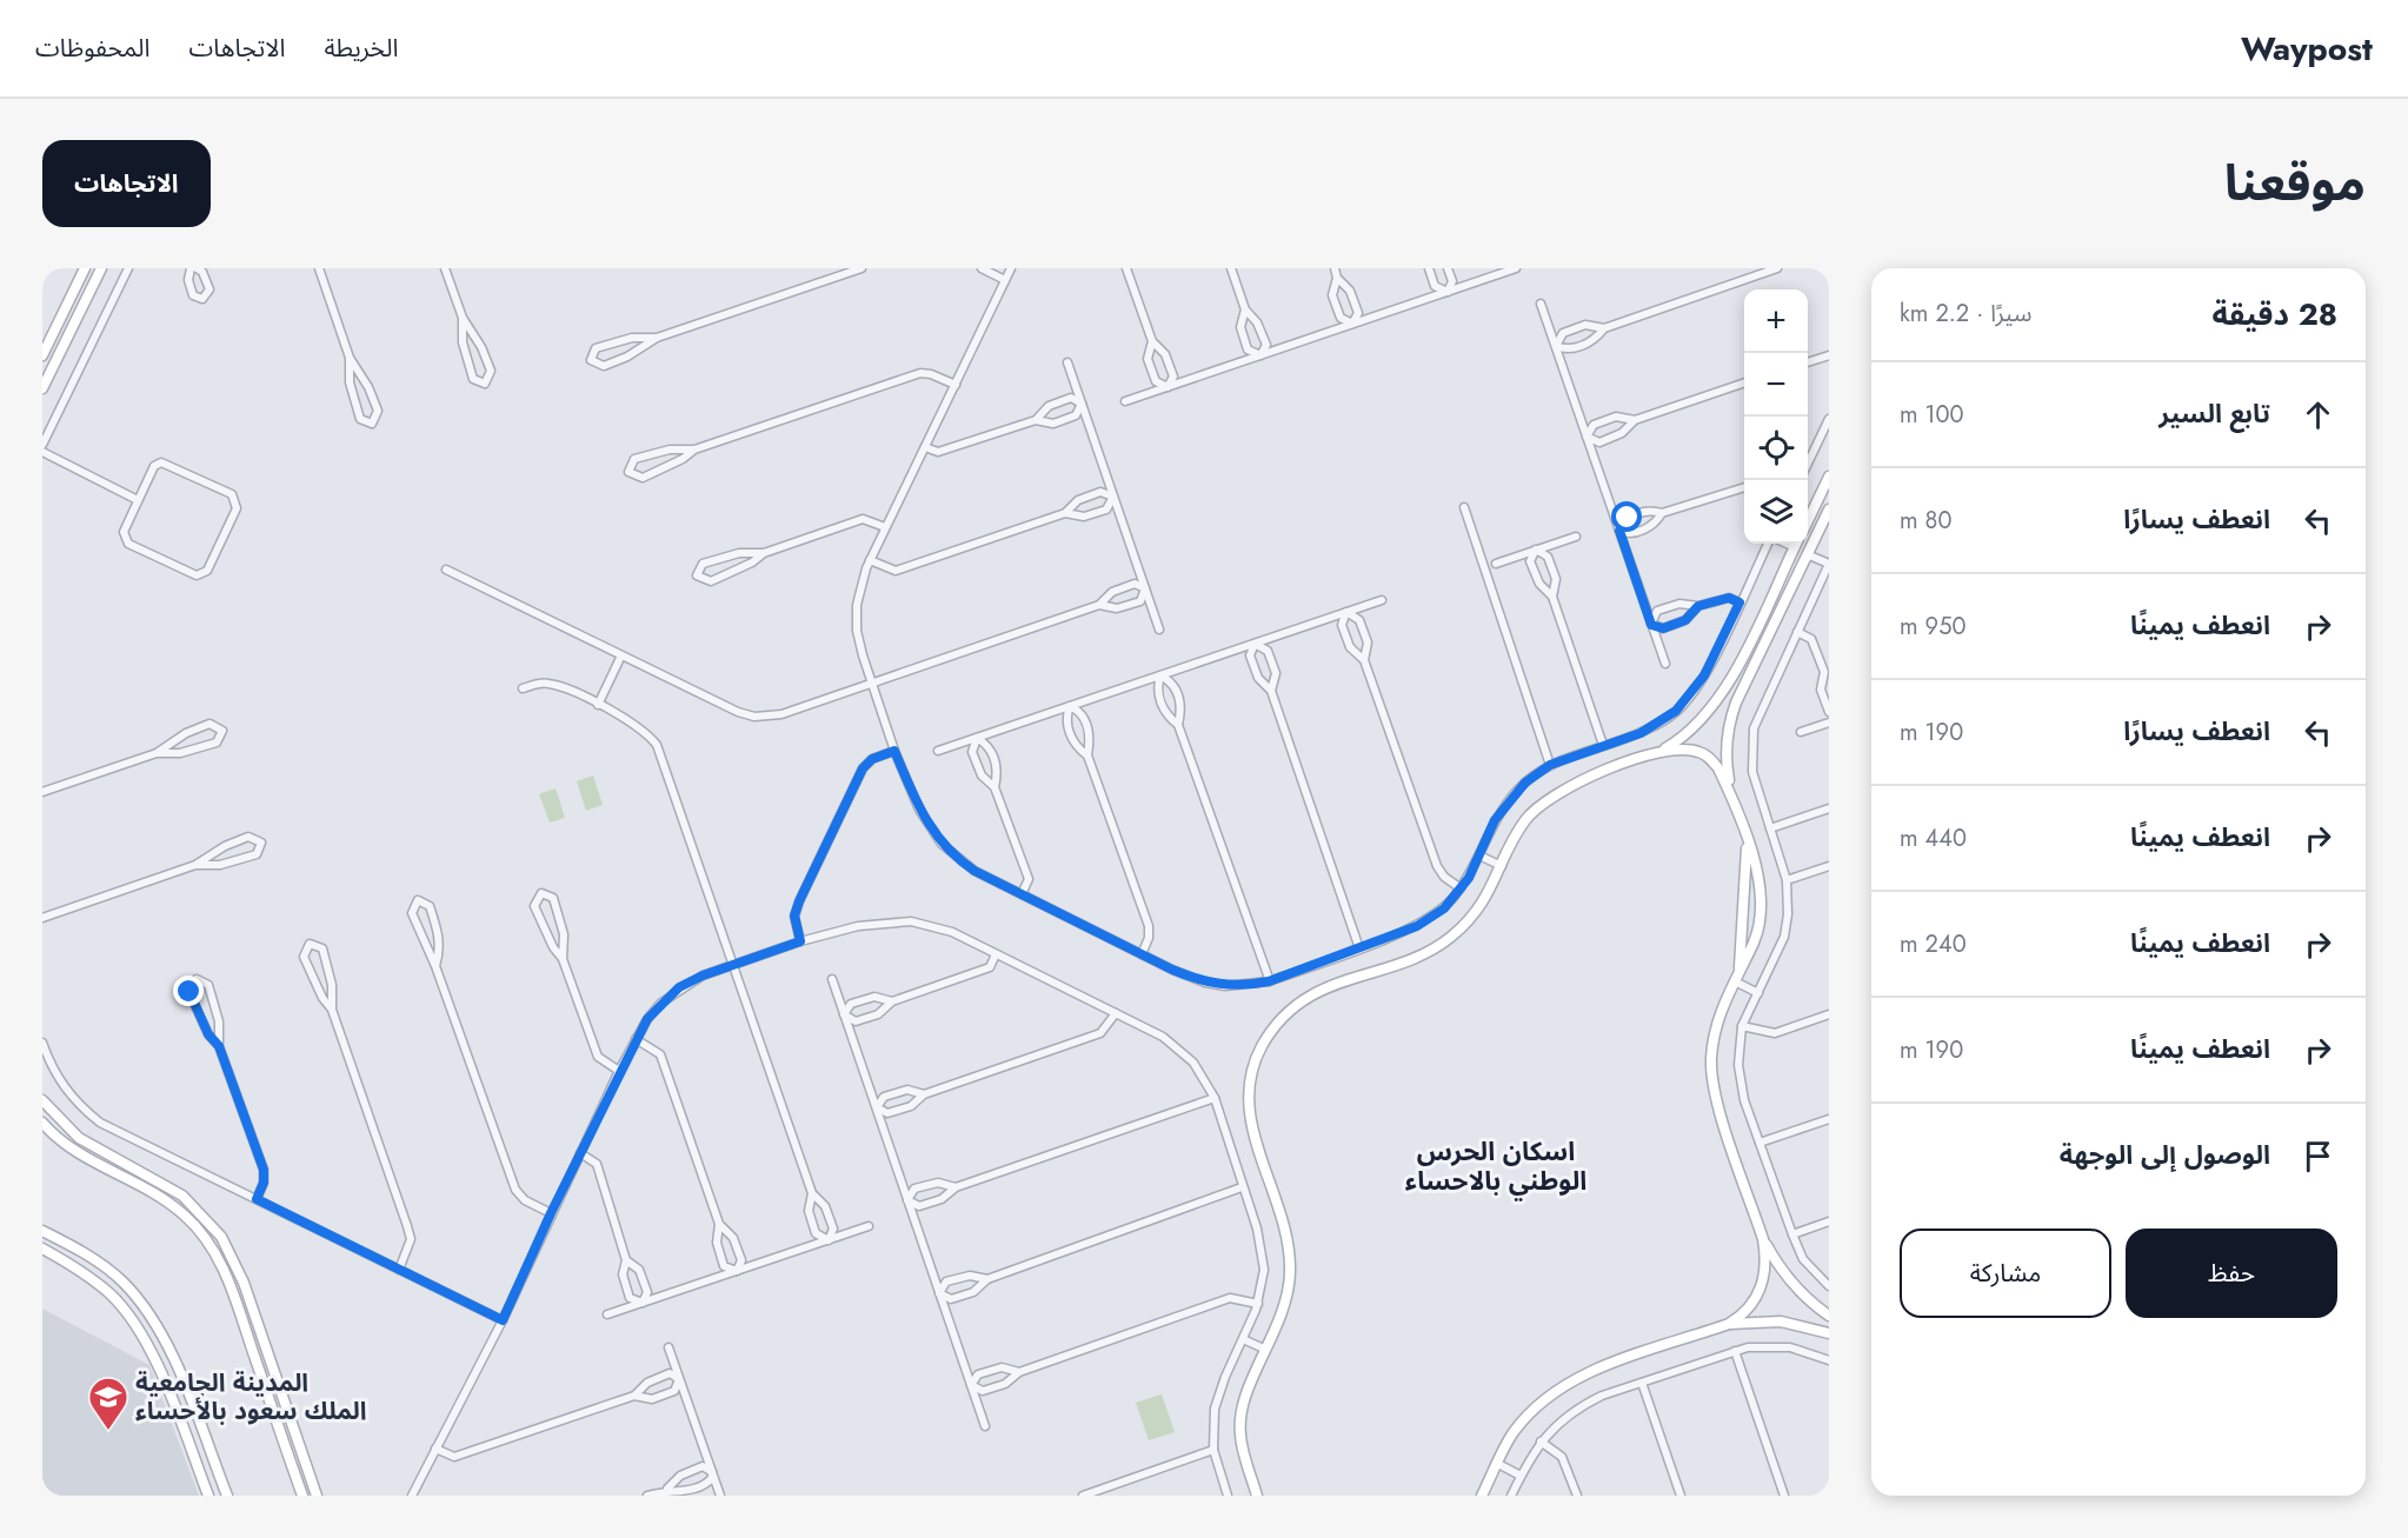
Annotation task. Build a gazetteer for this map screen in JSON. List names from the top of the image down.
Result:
{
  "districts": ["اسكان الحرس الوطني بالاحساء"],
  "places": {
    "school or university": ["المدينة الجامعية الملك سعود بالأحساء"]
  },
  "page": {
    "header": "Waypost",
    "nav": ["الخريطة", "الاتجاهات", "المحفوظات"],
    "title": "موقعنا",
    "buttons": [
      "الاتجاهات",
      ["حفظ", "مشاركة"]
    ],
    "heading": ["28 دقيقة", "سيرًا · 2.2 km"],
    "map_buttons": ["+", "−"],
    "list": [
      ["تابع السير", "100 m"],
      ["انعطف يسارًا", "80 m"],
      ["انعطف يمينًا", "950 m"],
      ["انعطف يسارًا", "190 m"],
      ["انعطف يمينًا", "440 m"],
      ["انعطف يمينًا", "240 m"],
      ["انعطف يمينًا", "190 m"],
      "الوصول إلى الوجهة"
    ]
  }
}
